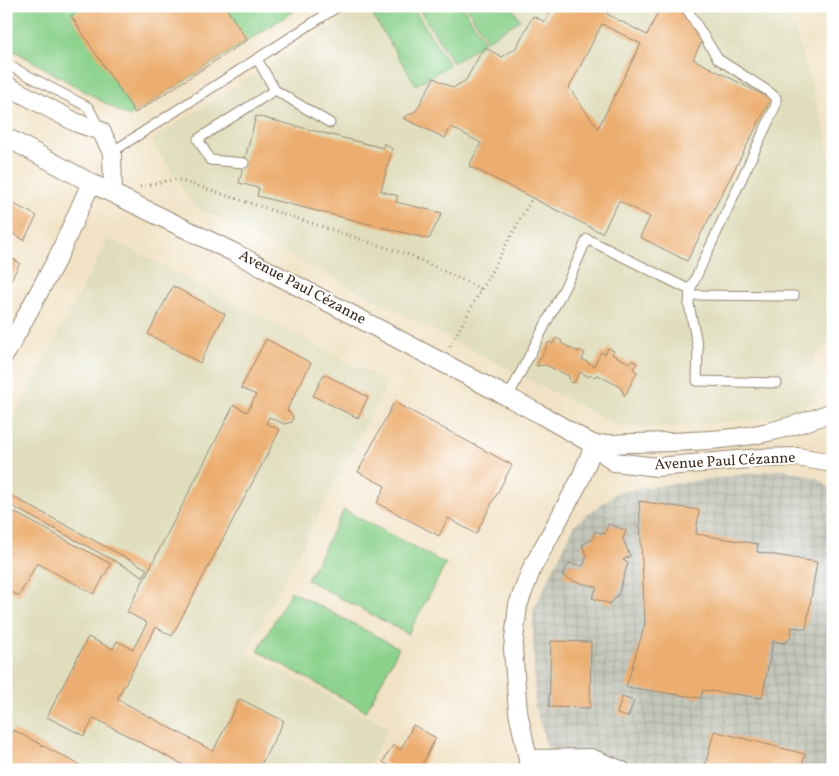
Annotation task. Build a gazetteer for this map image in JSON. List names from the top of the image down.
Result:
{
  "streets": {
    "street": ["Avenue Paul Cézanne"]
  }
}
